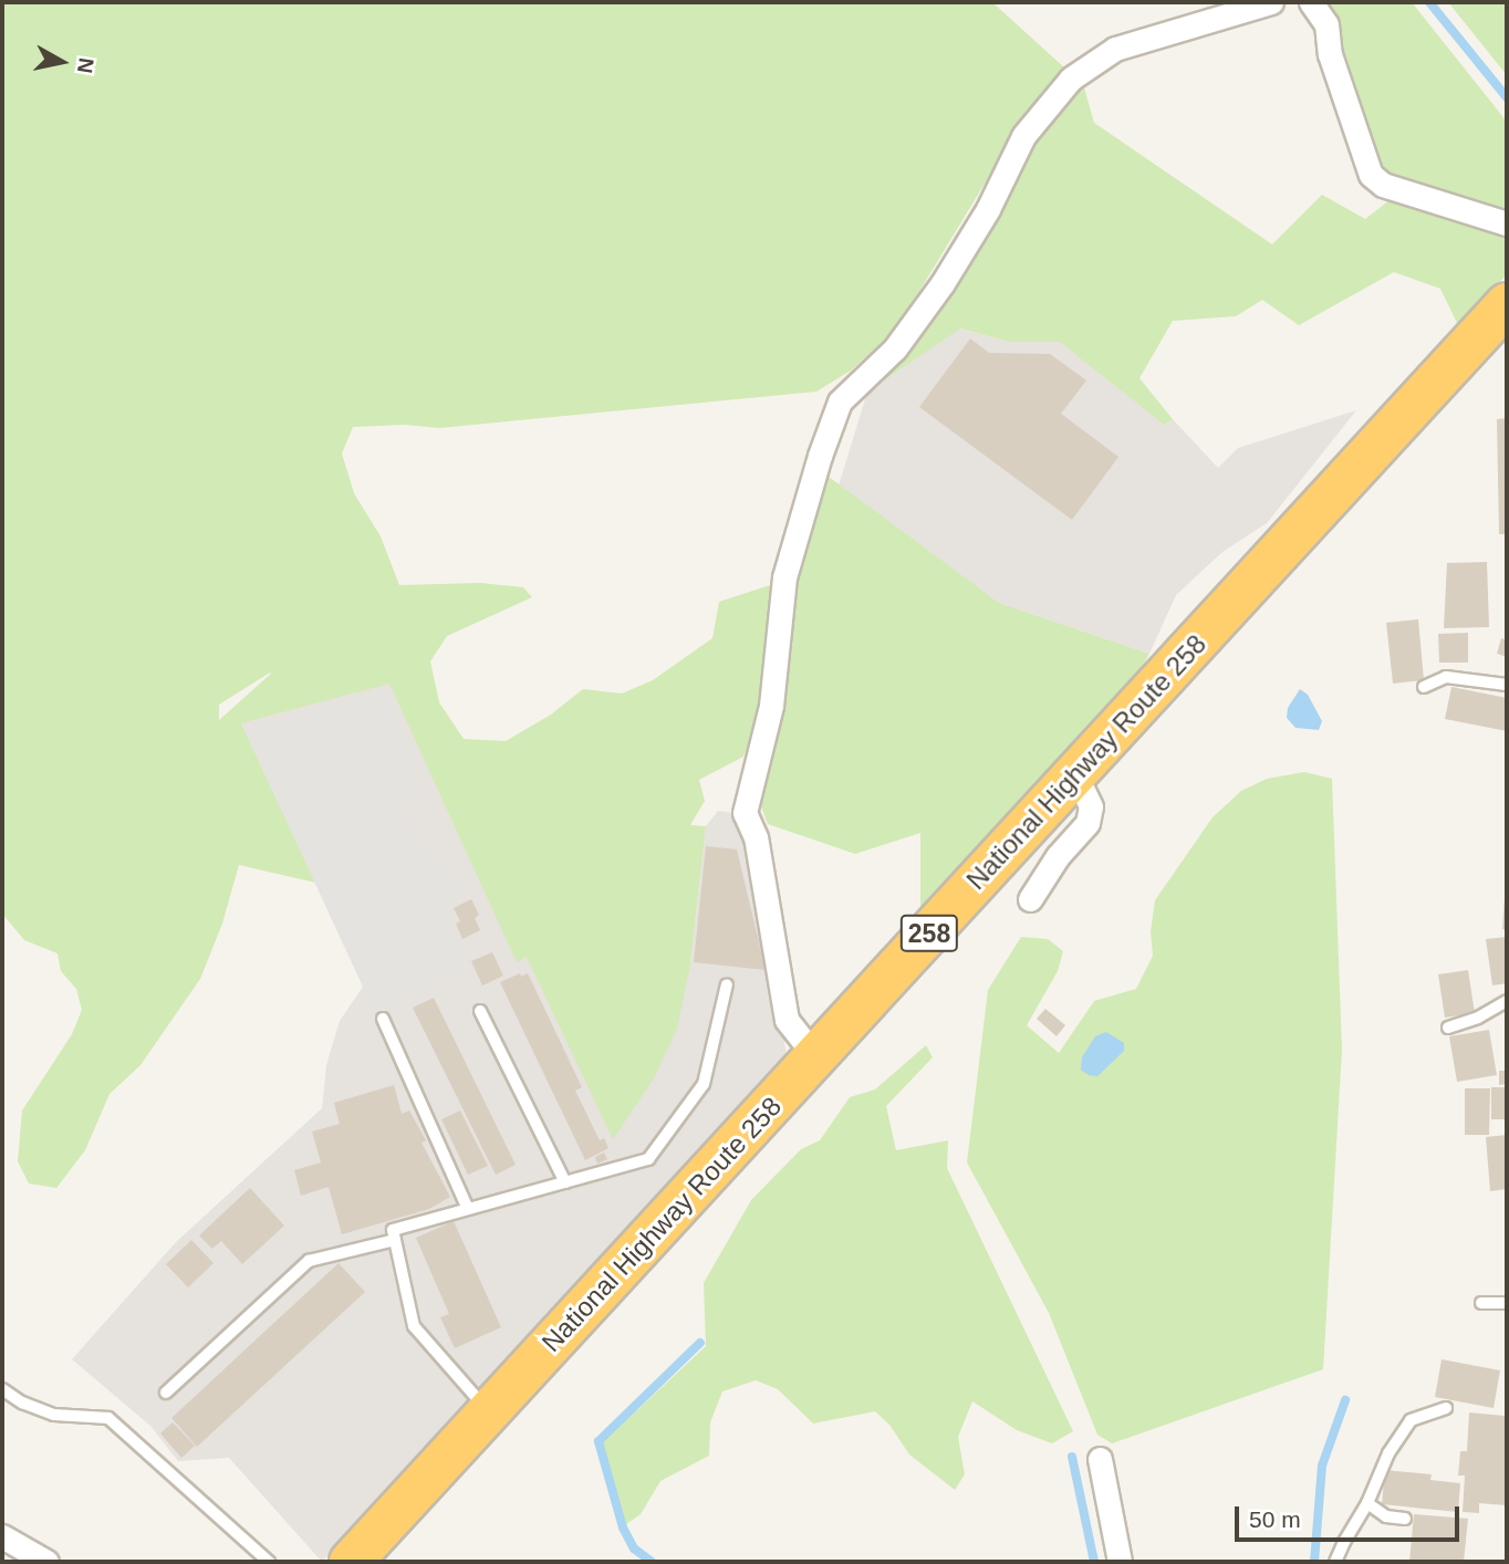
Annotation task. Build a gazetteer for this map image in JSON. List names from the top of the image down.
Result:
{
  "streets": {
    "highway": ["National Highway Route 258", "258"]
  },
  "scale_bar": "50 m",
  "north": "right"
}
